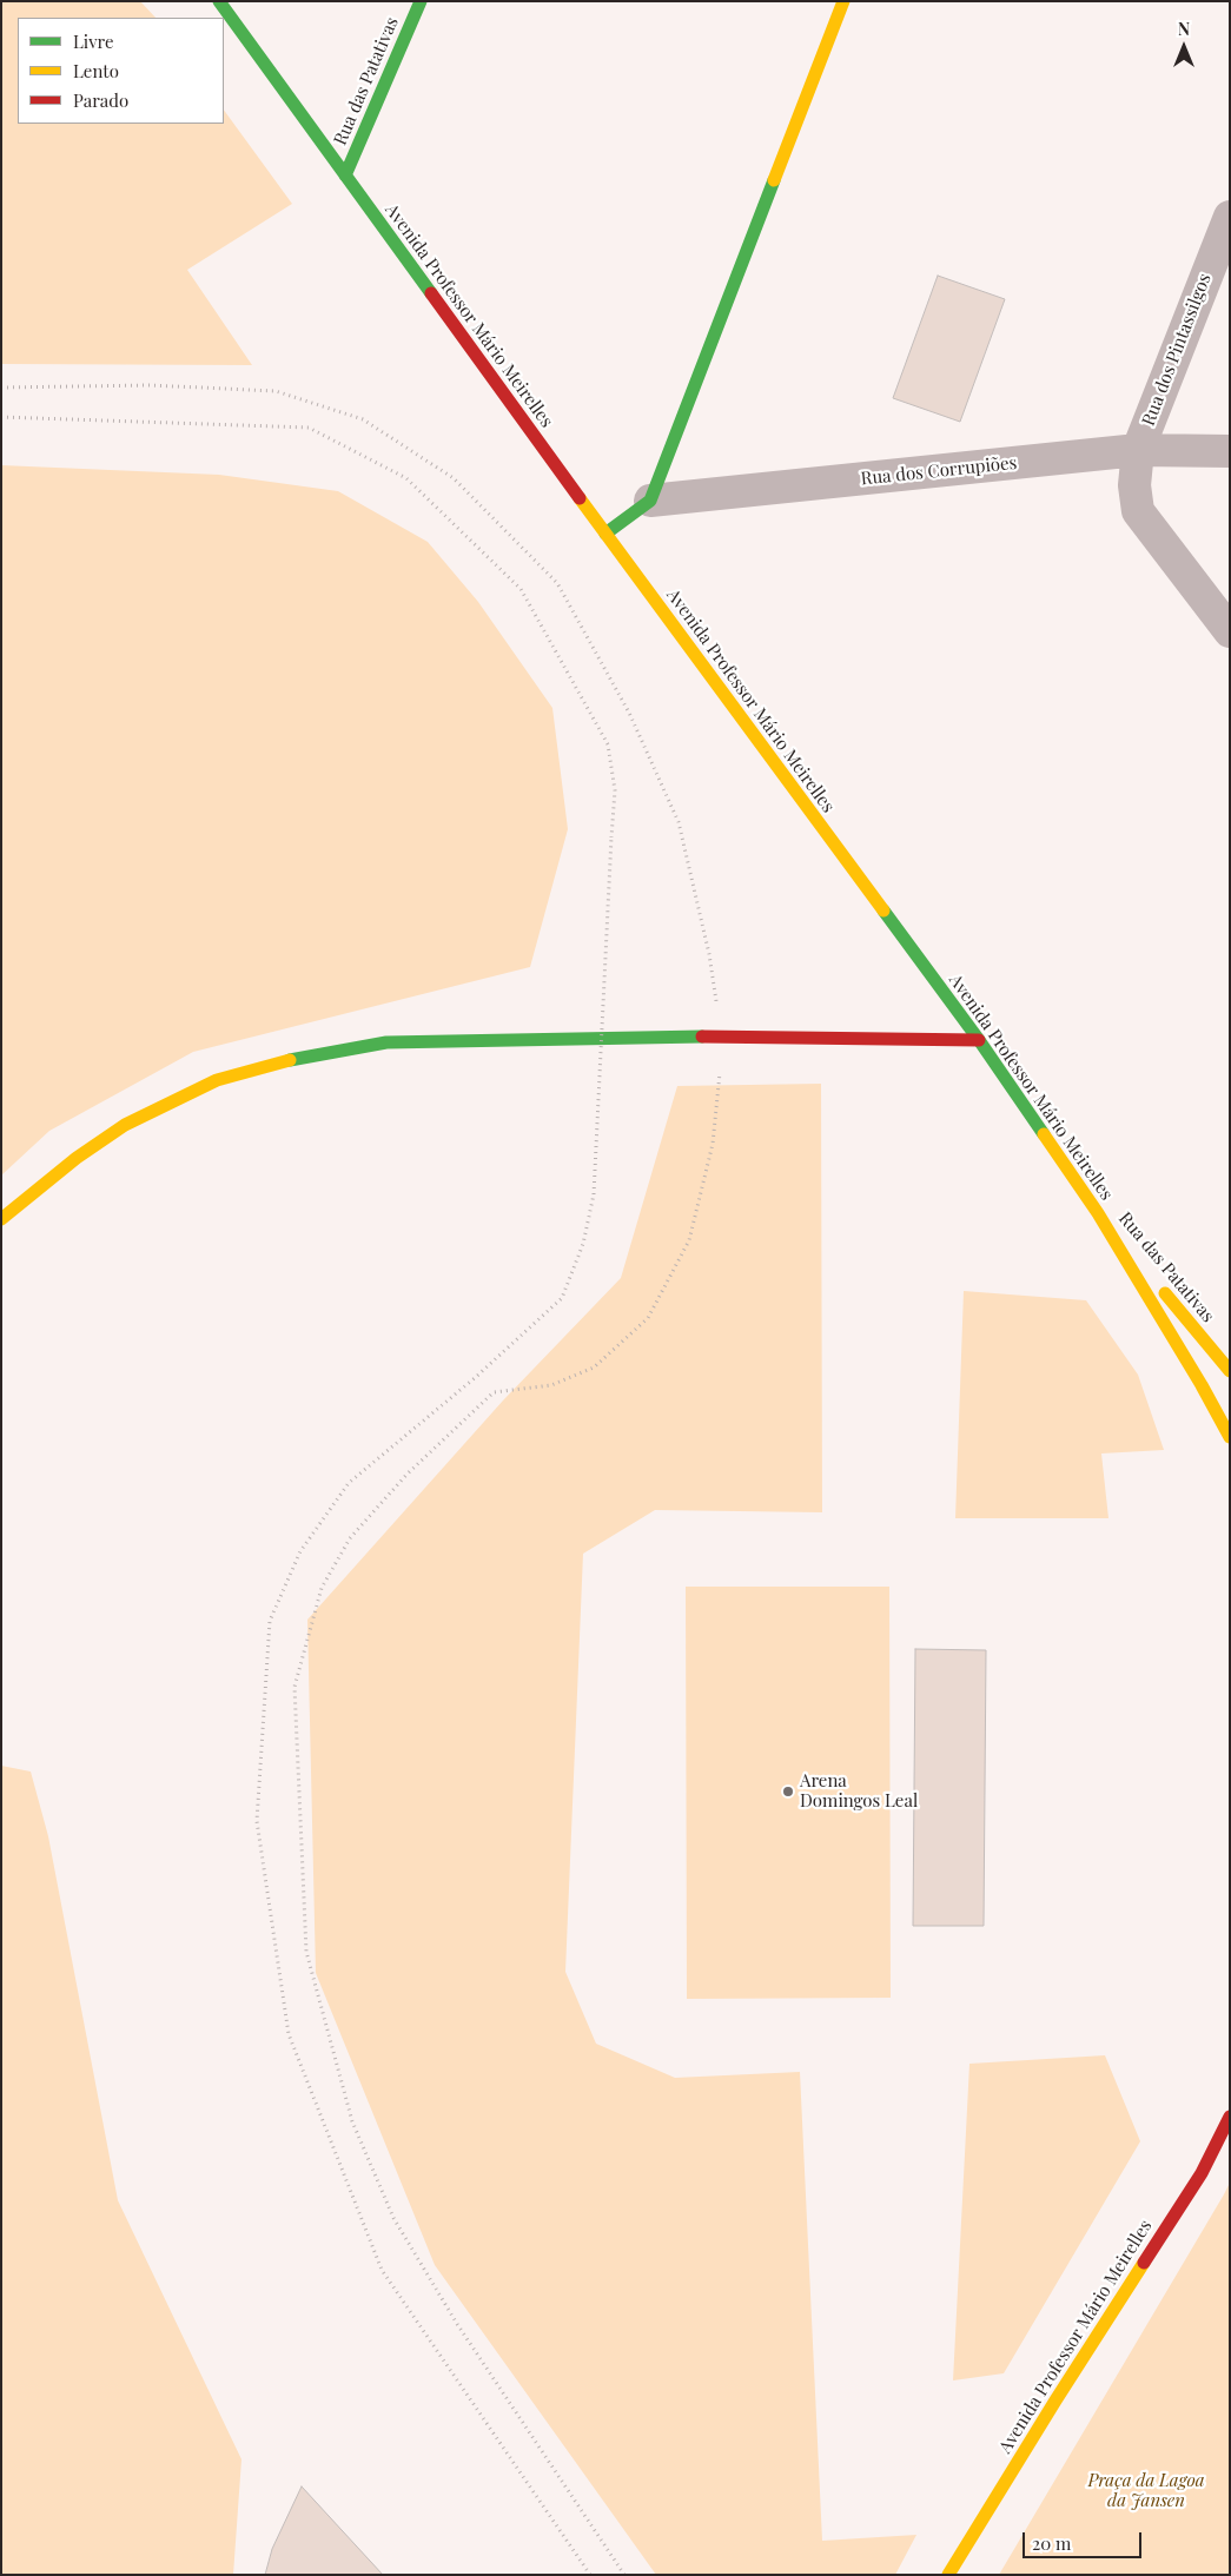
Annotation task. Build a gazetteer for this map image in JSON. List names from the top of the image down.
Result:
{
  "streets": {
    "main road": ["Rua das Patativas", "Avenida Professor Mário Meirelles"],
    "street": ["Rua dos Pintassilgos", "Rua dos Corrupiões"]
  },
  "crossings": [
    ["Rua das Patativas", "Avenida Professor Mário Meirelles"],
    ["Rua dos Pintassilgos", "Rua dos Corrupiões"]
  ],
  "parks": ["Praça da Lagoa da Jansen"],
  "places": ["Arena Domingos Leal"],
  "legend": ["Livre", "Lento", "Parado"],
  "scale_bar": "20 m",
  "north": "top"
}
